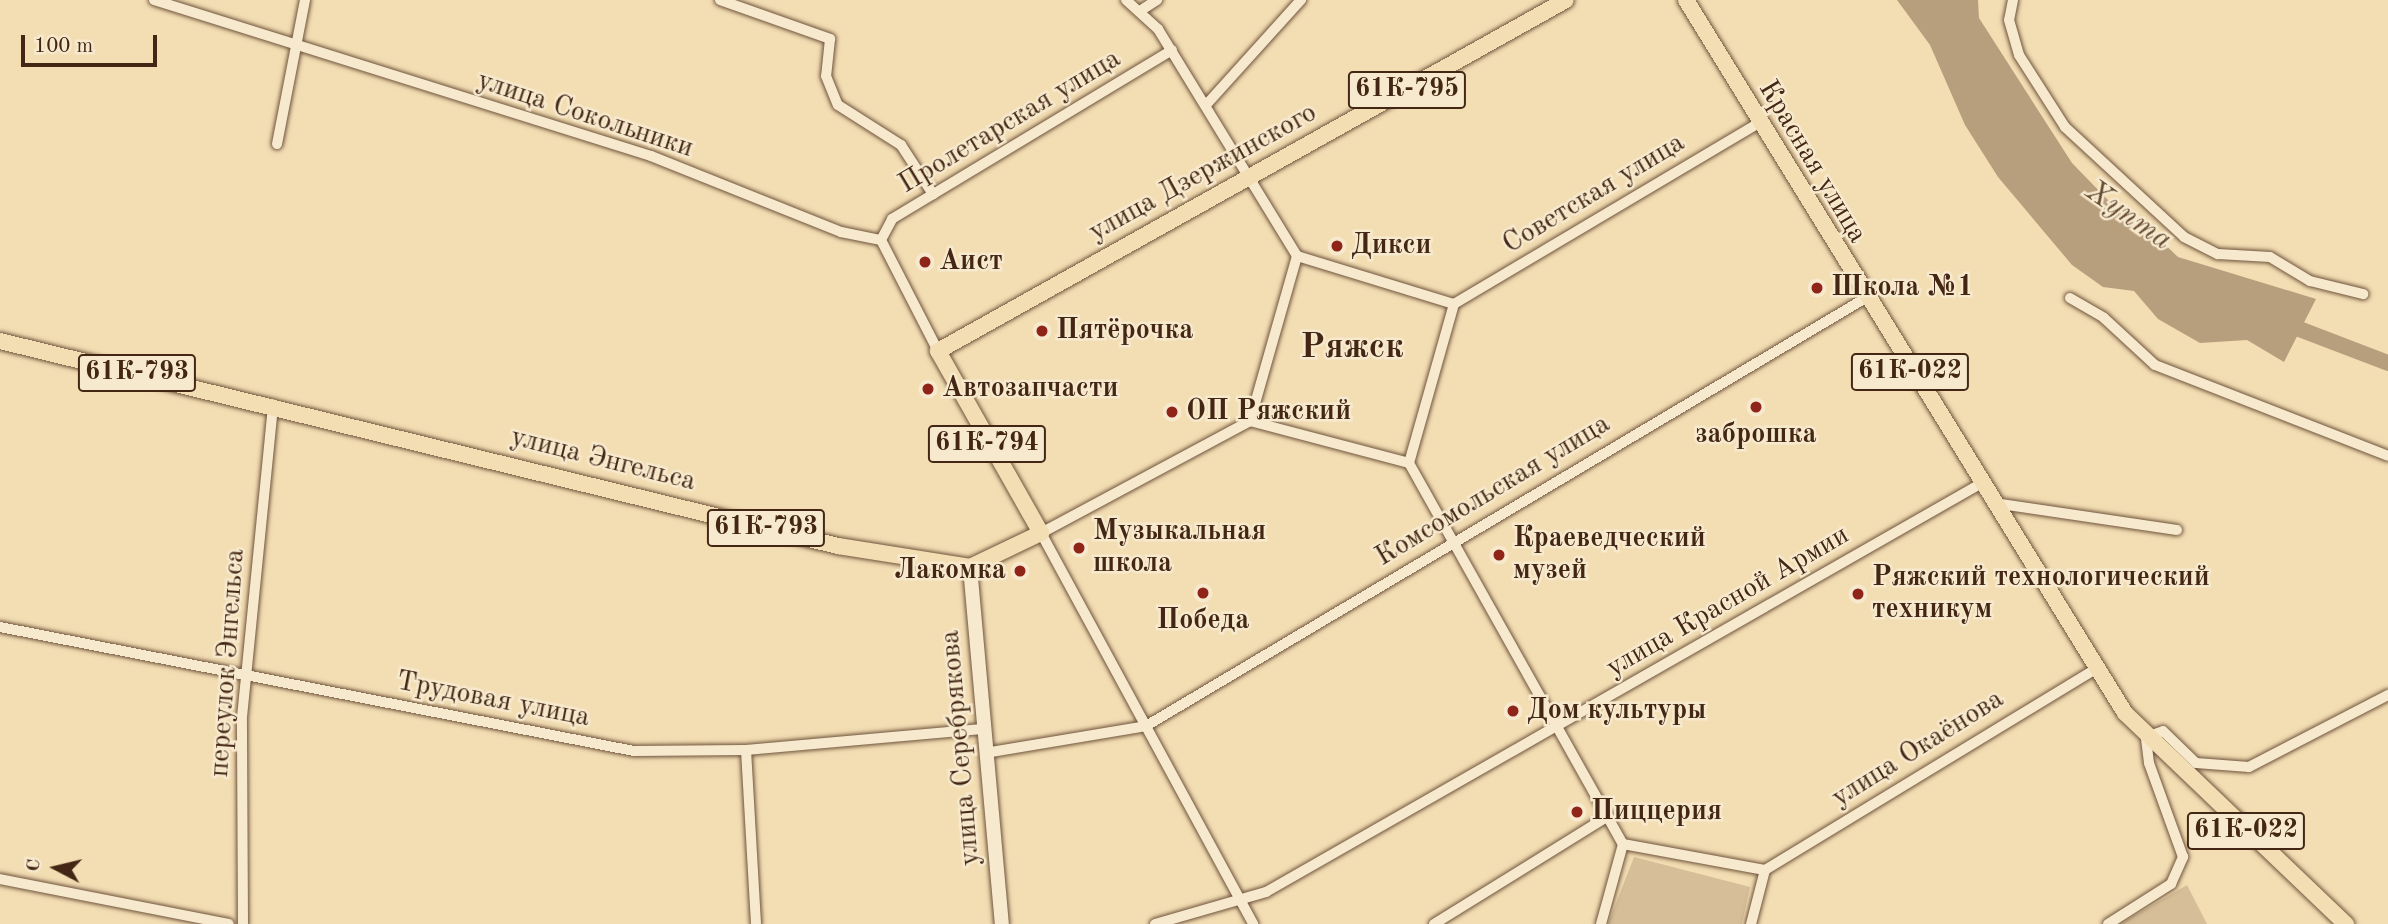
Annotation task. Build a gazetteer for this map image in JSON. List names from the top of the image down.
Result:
{
  "streets": {
    "main road": [
      "61К-795",
      "Красная улица",
      "улица Дзержинского",
      "61К-022",
      "61К-793",
      "61К-794",
      "улица Энгельса",
      "улица Серебрякова"
    ],
    "street": [
      "улица Сокольники",
      "Пролетарская улица",
      "Советская улица",
      "Комсомольская улица",
      "улица Красной Армии",
      "переулок Энгельса",
      "Трудовая улица",
      "улица Окаёнова"
    ]
  },
  "crossings": [
    ["улица Сокольники", "Пролетарская улица"],
    ["Красная улица", "Советская улица"],
    ["Красная улица", "61К-022"],
    ["Красная улица", "Комсомольская улица"],
    ["Красная улица", "улица Красной Армии"],
    ["Красная улица", "улица Окаёнова"],
    ["улица Дзержинского", "61К-794"],
    ["улица Энгельса", "переулок Энгельса"],
    ["улица Энгельса", "улица Серебрякова"],
    ["переулок Энгельса", "Трудовая улица"],
    ["Трудовая улица", "улица Серебрякова"]
  ],
  "districts": ["Ряжск"],
  "water": ["Хупта"],
  "places": [
    "Дикси",
    "Аист",
    "Школа №1",
    "Пятёрочка",
    "Автозапчасти",
    "заброшка",
    "ОП Ряжский",
    "Музыкальная школа",
    "Краеведческий музей",
    "Лакомка",
    "Победа",
    "Ряжский технологический техникум",
    "Дом культуры",
    "Пиццерия"
  ],
  "scale_bar": "100 m",
  "north": "left"
}
